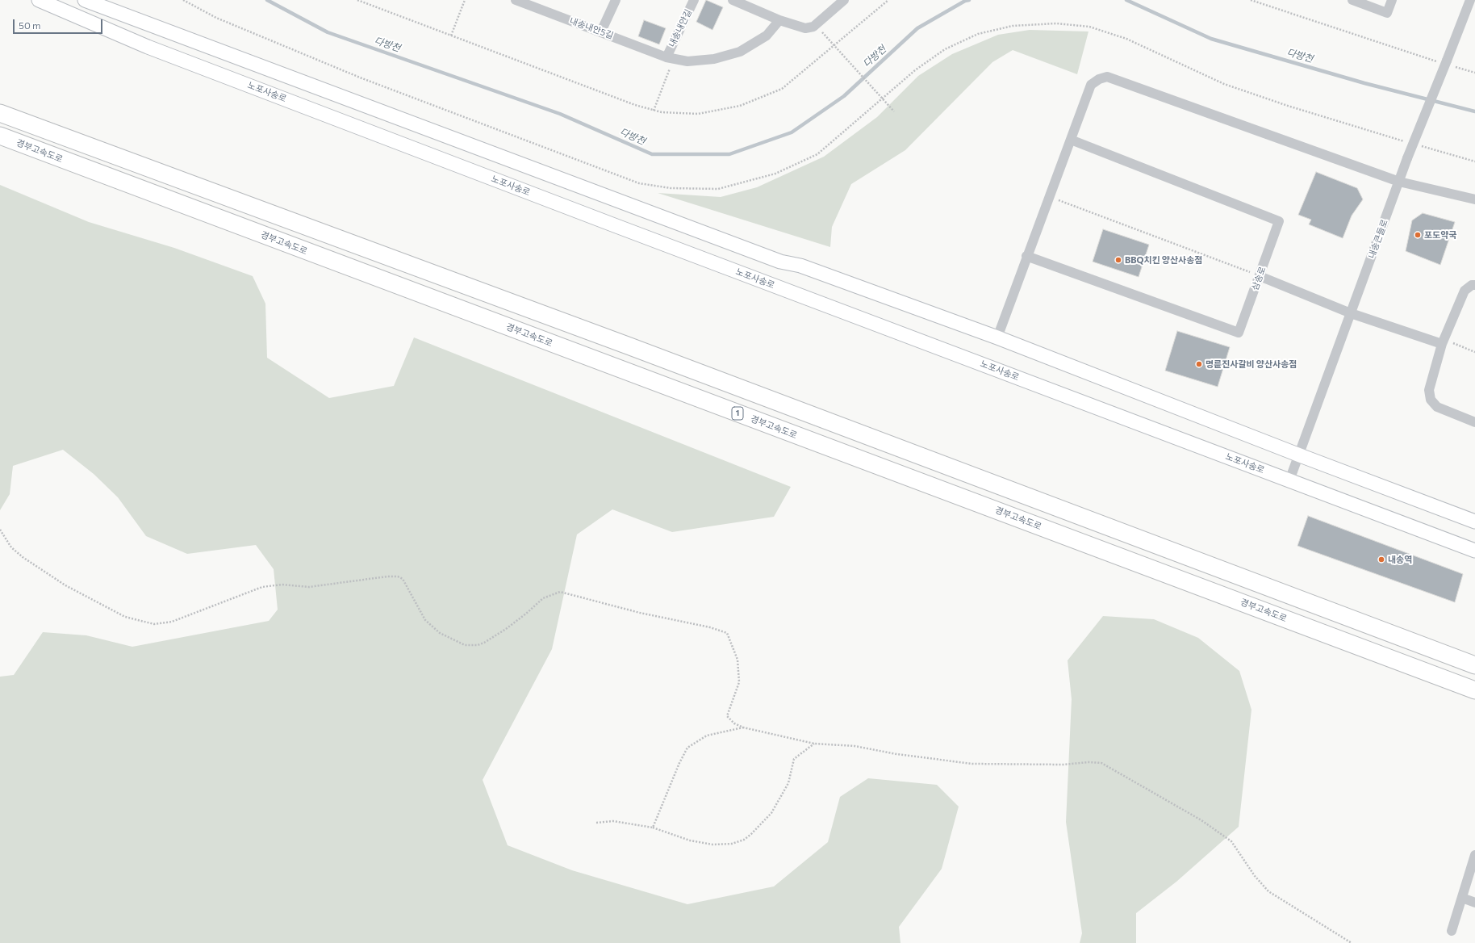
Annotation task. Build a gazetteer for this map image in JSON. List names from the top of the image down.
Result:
{
  "streets": {
    "highway": ["경부고속도로", "1"],
    "main road": ["노포사송로"],
    "street": [
      "내송내안5길",
      "내송내안길",
      "내송큰들로",
      "삼송로"
    ]
  },
  "crossings": [
    ["내송내안5길", "내송내안길"],
    ["노포사송로", "내송큰들로"]
  ],
  "water": ["다방천"],
  "places": [
    "포도약국",
    "BBQ치킨 양산사송점",
    "명륜진사갈비 양산사송점",
    "내송역"
  ],
  "scale_bar": "50 m"
}
